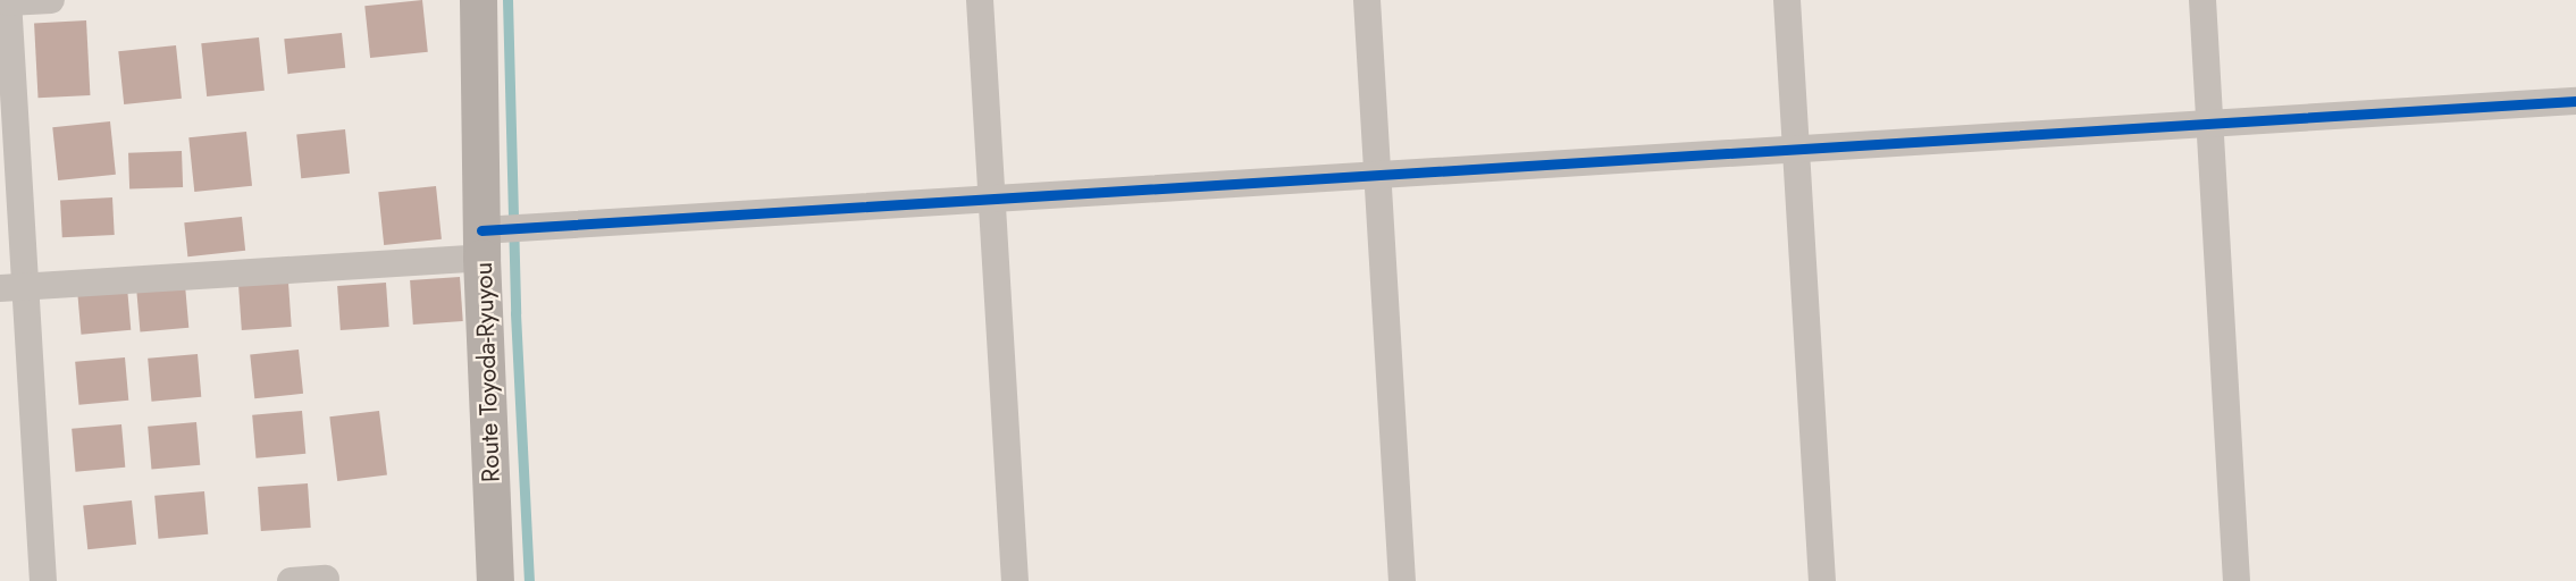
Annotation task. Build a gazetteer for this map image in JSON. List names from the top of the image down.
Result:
{
  "streets": {
    "main road": ["Route Toyoda-Ryuyou"]
  }
}
